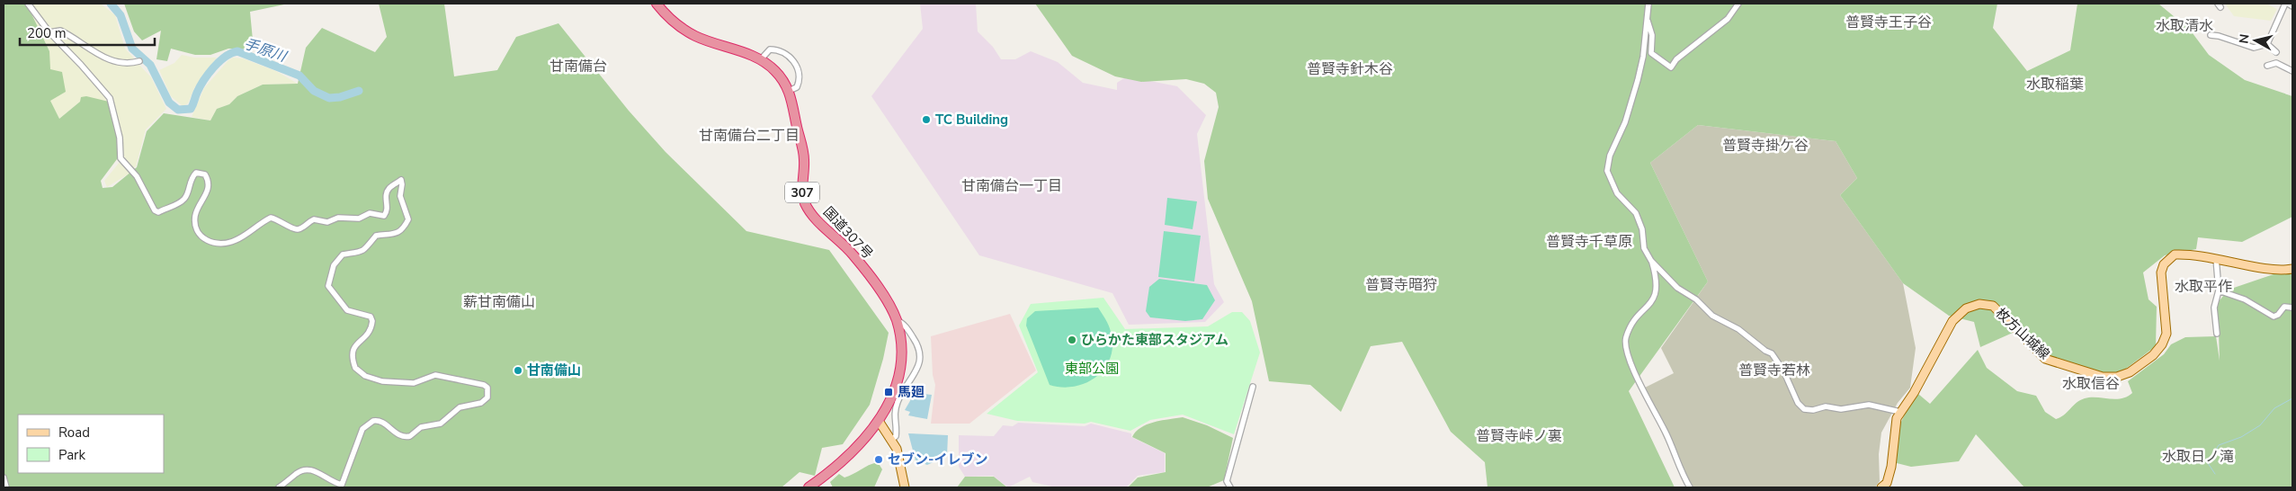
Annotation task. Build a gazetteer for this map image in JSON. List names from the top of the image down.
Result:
{
  "streets": {
    "highway": ["307", "国道307号"],
    "main road": ["枚方山城線"]
  },
  "districts": [
    "普賢寺王子谷",
    "水取清水",
    "甘南備台",
    "普賢寺針木谷",
    "水取稲葉",
    "甘南備台二丁目",
    "普賢寺掛ケ谷",
    "甘南備台一丁目",
    "普賢寺千草原",
    "普賢寺暗狩",
    "水取平作",
    "薪甘南備山",
    "普賢寺若林",
    "水取信谷",
    "普賢寺峠ノ裏",
    "水取日ノ滝"
  ],
  "water": ["手原川"],
  "parks": ["東部公園"],
  "places": {
    "other": [
      "TC Building",
      "ひらかた東部スタジアム",
      "甘南備山",
      "セブン-イレブン"
    ],
    "transit": ["馬廻"]
  },
  "legend": ["Road", "Park"],
  "scale_bar": "200 m",
  "north": "left"
}
